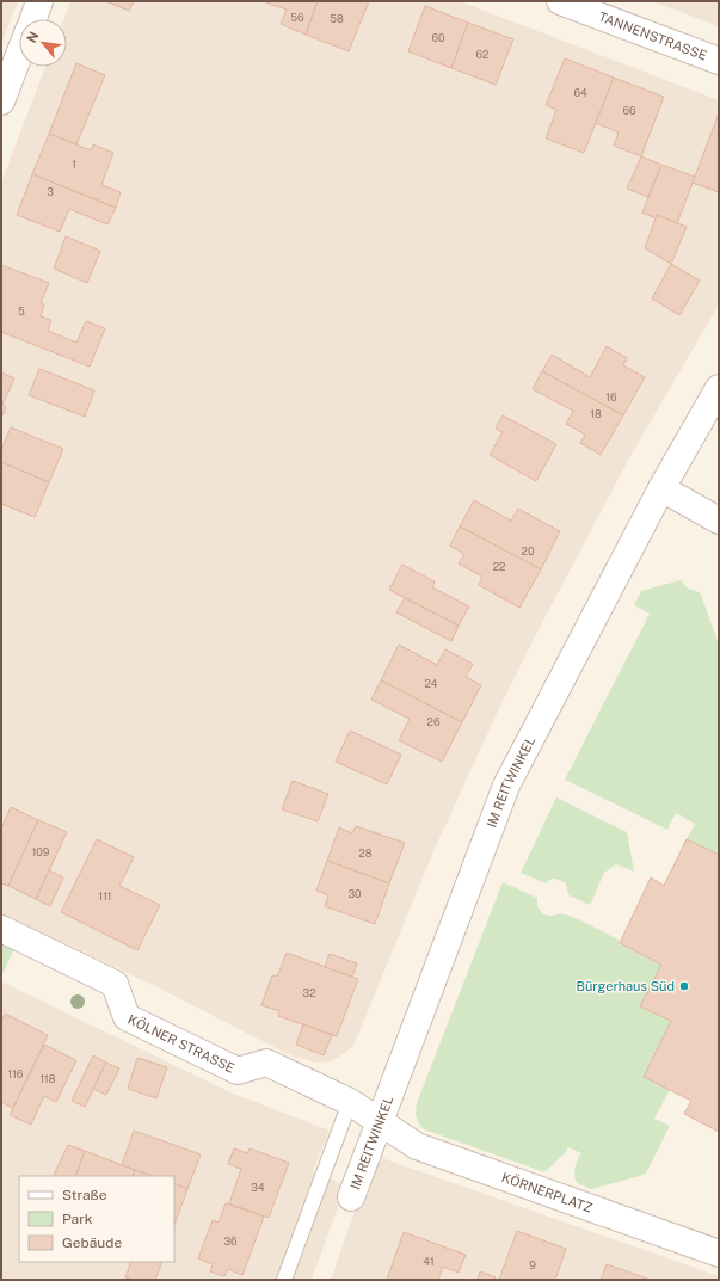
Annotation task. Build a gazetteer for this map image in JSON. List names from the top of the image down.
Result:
{
  "streets": {
    "street": [
      "TANNENSTRASSE",
      "IM REITWINKEL",
      "KÖLNER STRASSE",
      "KÖRNERPLATZ"
    ]
  },
  "crossings": [
    ["IM REITWINKEL", "KÖLNER STRASSE"],
    ["IM REITWINKEL", "KÖRNERPLATZ"],
    ["KÖLNER STRASSE", "KÖRNERPLATZ"]
  ],
  "places": ["Bürgerhaus Süd"],
  "house_numbers": [
    "56",
    "58",
    "60",
    "62",
    "64",
    "66",
    "1",
    "3",
    "5",
    "16",
    "18",
    "20",
    "22",
    "24",
    "26",
    "109",
    "28",
    "30",
    "111",
    "32",
    "116",
    "118",
    "34",
    "36",
    "41",
    "9"
  ],
  "legend": ["Straße", "Park", "Gebäude"],
  "north": "top left"
}
